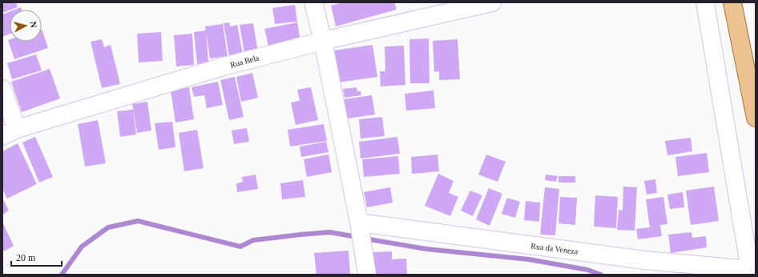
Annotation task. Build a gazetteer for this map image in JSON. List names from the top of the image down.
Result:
{
  "streets": {
    "street": ["Rua Bela", "Rua da Veneza"]
  },
  "scale_bar": "20 m",
  "north": "right"
}
